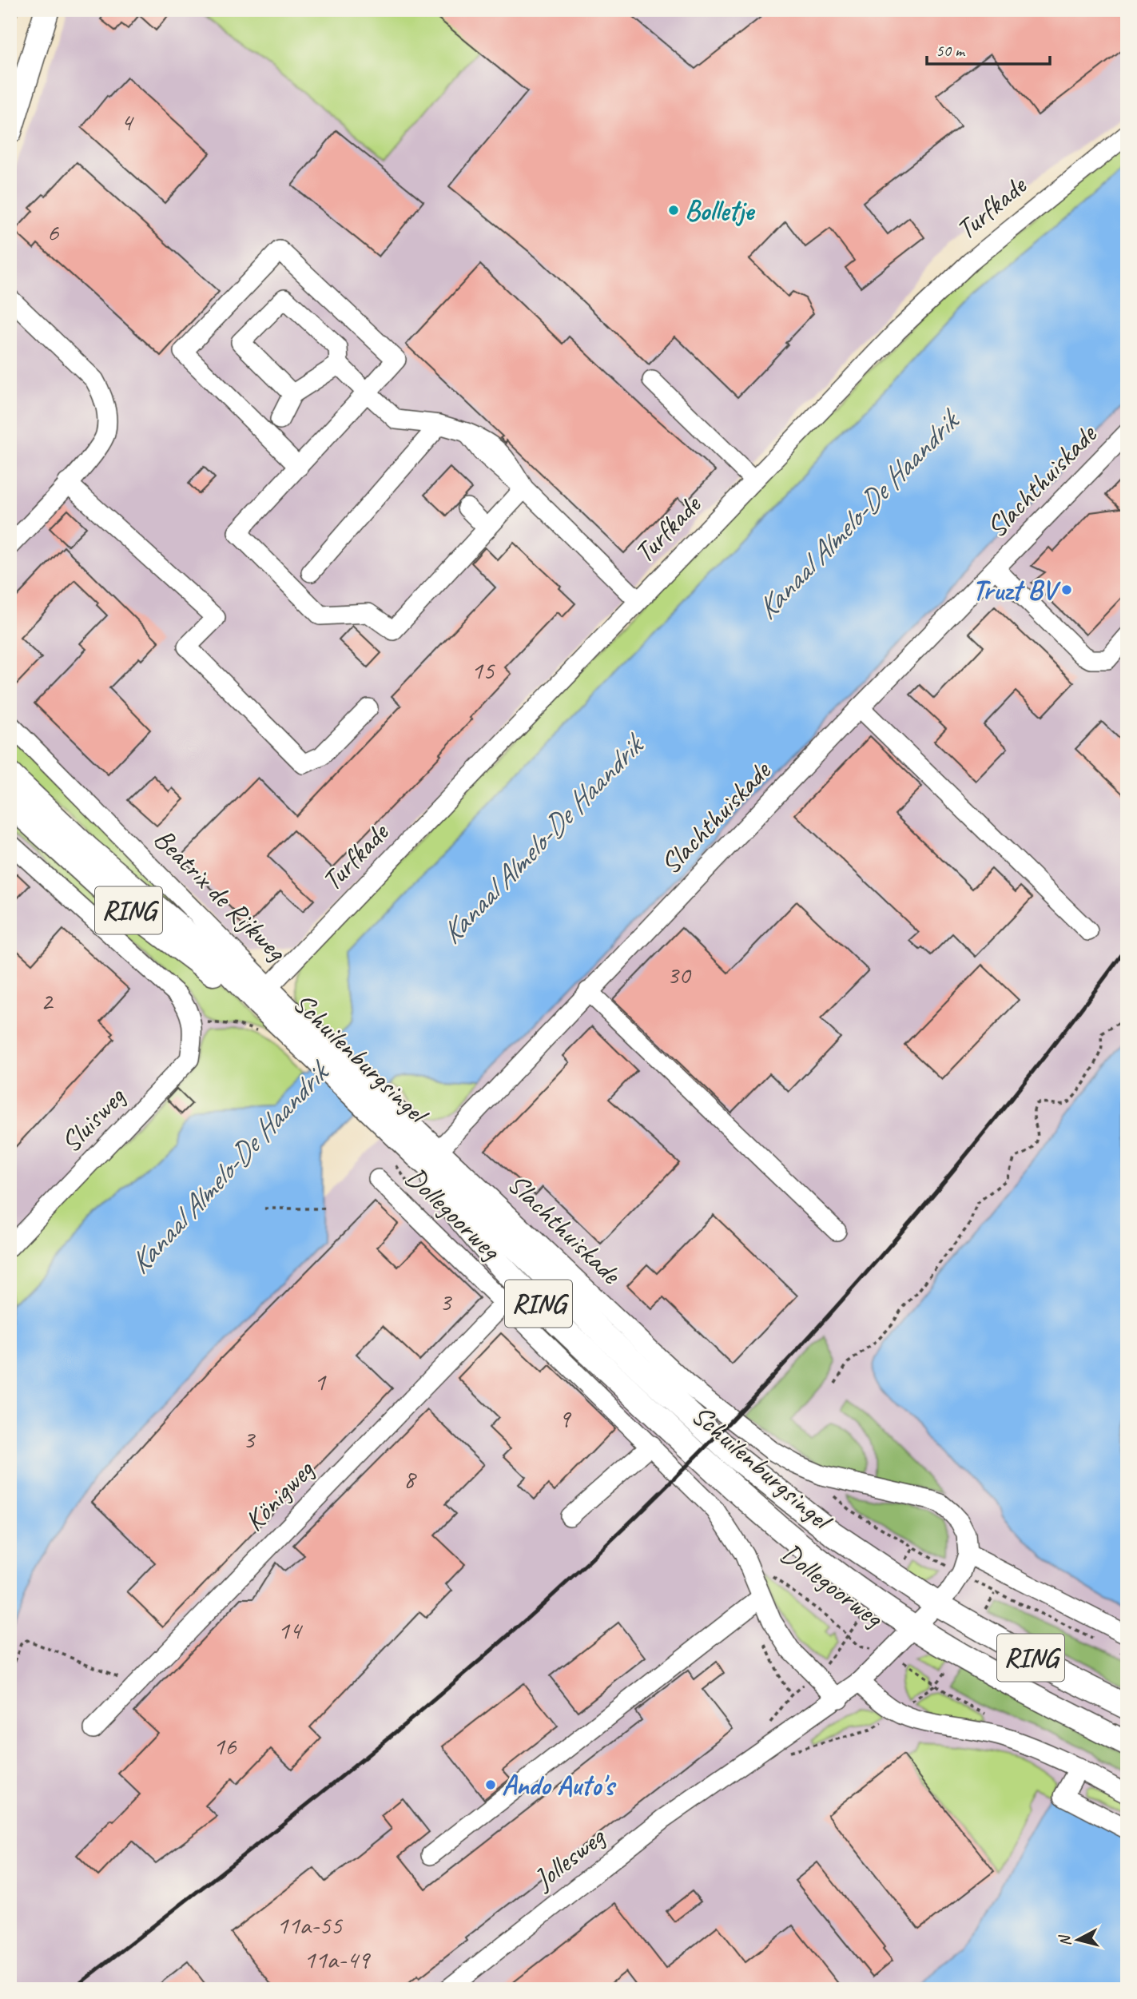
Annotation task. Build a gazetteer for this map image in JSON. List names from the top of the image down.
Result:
{
  "streets": {
    "main road": ["RING", "Schuilenburgsingel"],
    "street": [
      "Turfkade",
      "Slachthuiskade",
      "Beatrix de Rijkweg",
      "Sluisweg",
      "Dollegoorweg",
      "Königweg",
      "Jollesweg"
    ]
  },
  "crossings": [
    ["Turfkade", "Beatrix de Rijkweg"],
    ["Turfkade", "Schuilenburgsingel"],
    ["Beatrix de Rijkweg", "Schuilenburgsingel"],
    ["Schuilenburgsingel", "Sluisweg"],
    ["Schuilenburgsingel", "Jollesweg"],
    ["Dollegoorweg", "Königweg"],
    ["Dollegoorweg", "Jollesweg"]
  ],
  "water": ["Kanaal Almelo-De Haandrik"],
  "places": ["Bolletje", "Truzt BV", "Ando Auto's"],
  "house_numbers": [
    "4",
    "6",
    "15",
    "30",
    "2",
    "3",
    "1",
    "9",
    "3",
    "8",
    "14",
    "16",
    "11a-55",
    "11a-49"
  ],
  "scale_bar": "50 m",
  "north": "left"
}
